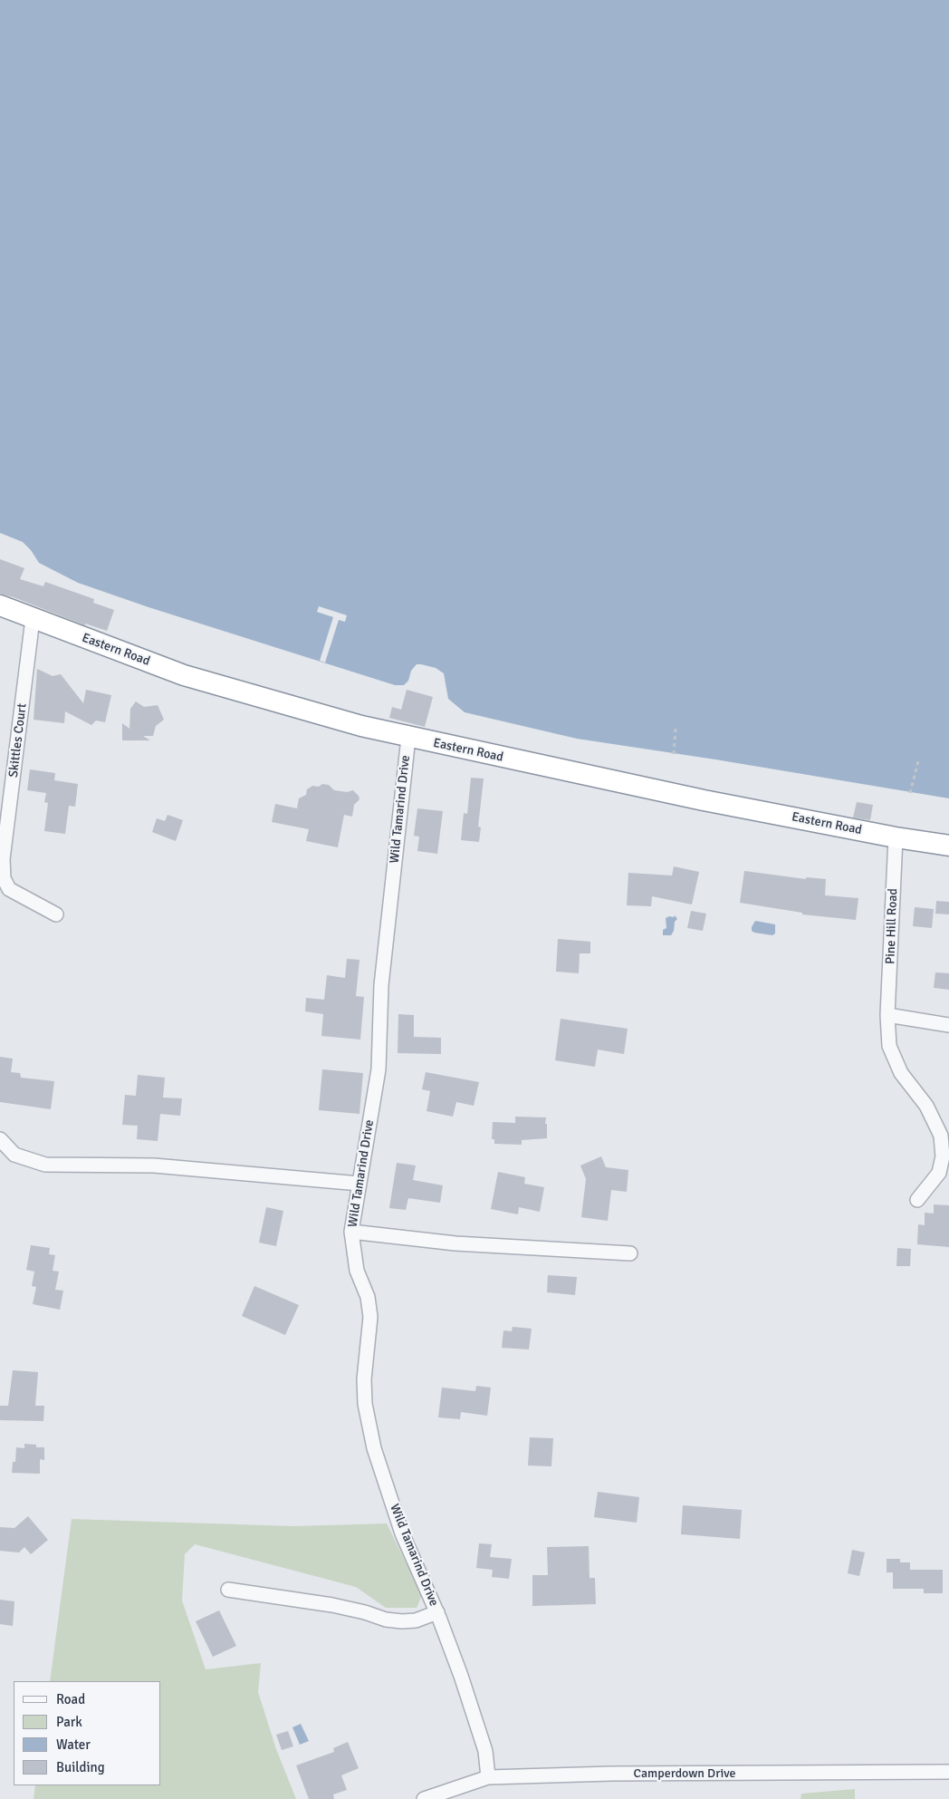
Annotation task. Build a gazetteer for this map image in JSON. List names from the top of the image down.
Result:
{
  "streets": {
    "highway": ["Eastern Road"],
    "street": [
      "Skittles Court",
      "Wild Tamarind Drive",
      "Pine Hill Road",
      "Camperdown Drive"
    ]
  },
  "crossings": [
    ["Eastern Road", "Skittles Court"],
    ["Eastern Road", "Wild Tamarind Drive"],
    ["Eastern Road", "Pine Hill Road"],
    ["Wild Tamarind Drive", "Camperdown Drive"]
  ],
  "legend": [
    "Road",
    "Park",
    "Water",
    "Building"
  ]
}
